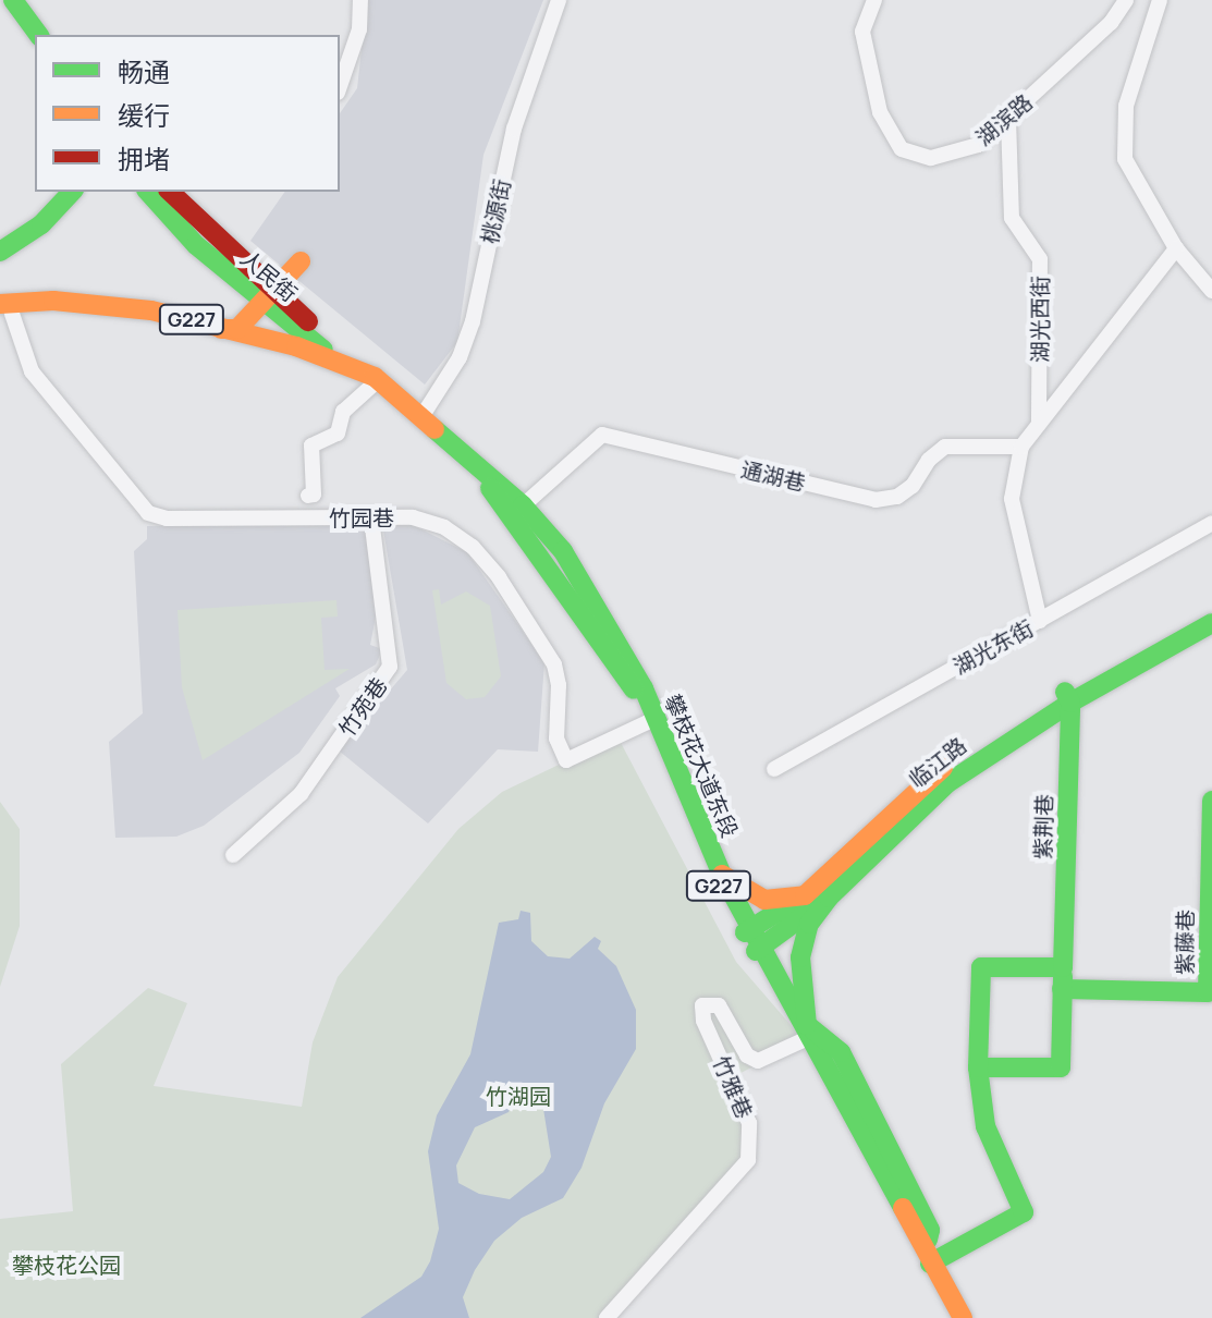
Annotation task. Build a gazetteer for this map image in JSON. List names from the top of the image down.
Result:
{
  "streets": {
    "main road": [
      "人民街",
      "G227",
      "临江路",
      "攀枝花大道东段",
      "紫荆巷",
      "紫藤巷"
    ],
    "street": [
      "湖滨路",
      "桃源街",
      "湖光西街",
      "通湖巷",
      "竹园巷",
      "湖光东街",
      "竹苑巷",
      "竹雅巷"
    ]
  },
  "crossings": [
    ["湖滨路", "湖光西街"],
    ["桃源街", "攀枝花大道东段"],
    ["人民街", "G227"],
    ["人民街", "攀枝花大道东段"],
    ["G227", "通湖巷"],
    ["G227", "竹园巷"],
    ["G227", "攀枝花大道东段"],
    ["竹园巷", "竹苑巷"],
    ["竹园巷", "攀枝花大道东段"],
    ["临江路", "攀枝花大道东段"],
    ["临江路", "紫荆巷"],
    ["临江路", "竹雅巷"],
    ["攀枝花大道东段", "竹雅巷"],
    ["紫荆巷", "紫藤巷"]
  ],
  "parks": ["竹湖园", "攀枝花公园"],
  "legend": ["畅通", "缓行", "拥堵"]
}
